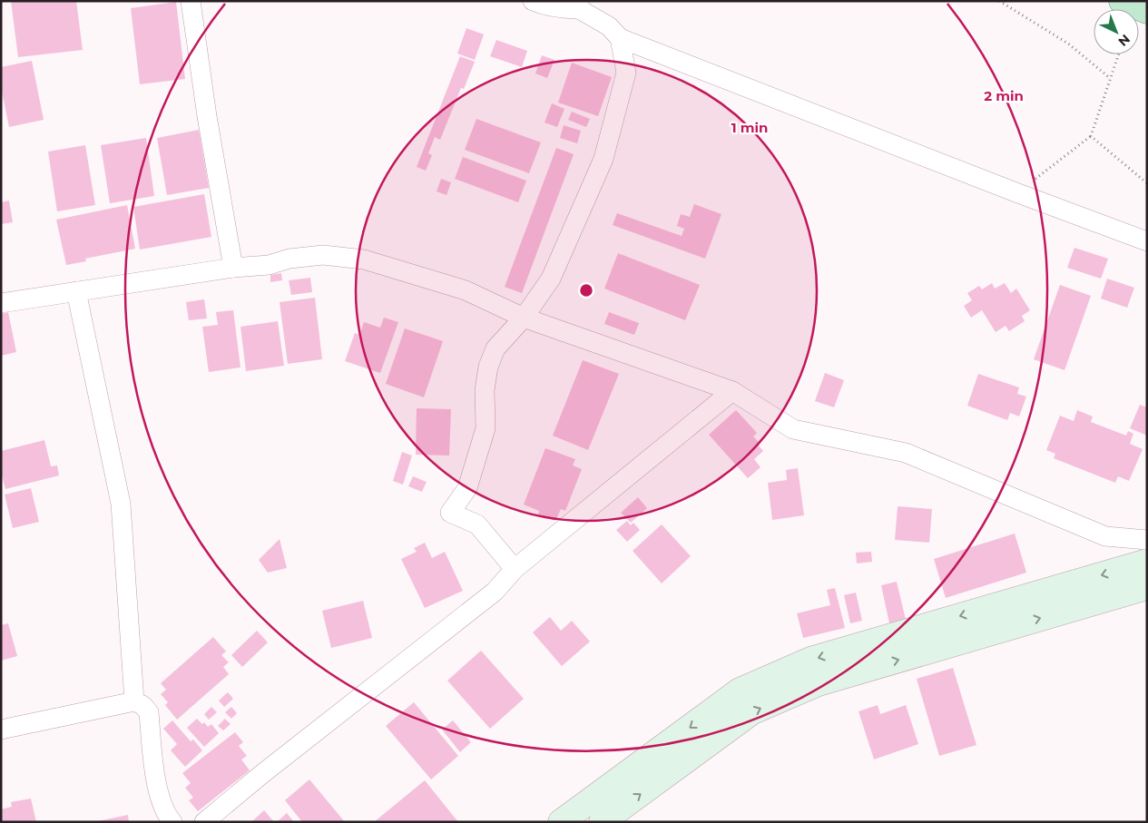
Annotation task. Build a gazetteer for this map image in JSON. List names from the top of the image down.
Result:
{
  "north": "bottom right",
  "rings": ["2 min", "1 min"]
}
